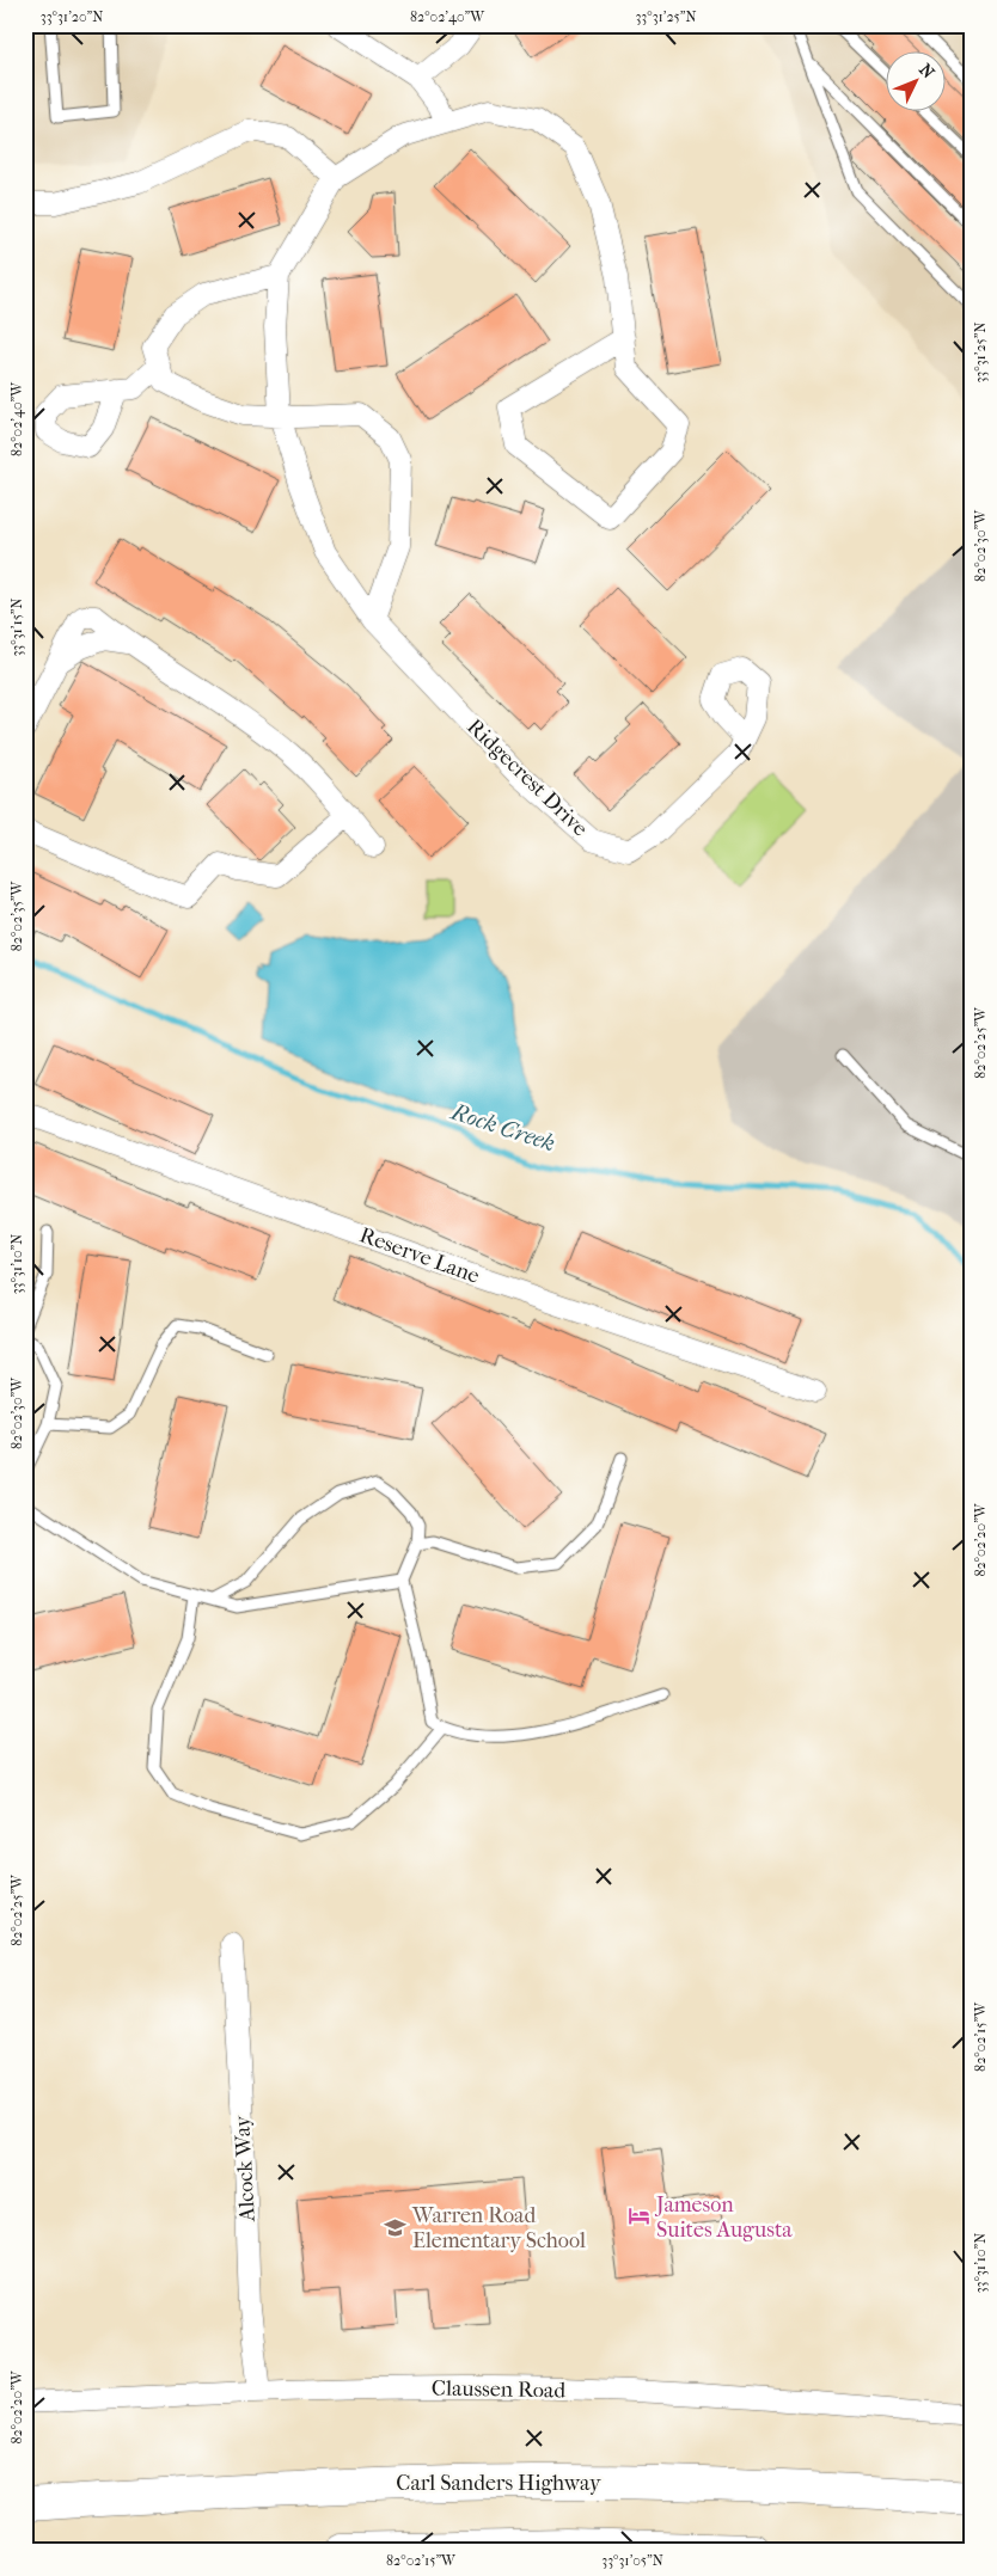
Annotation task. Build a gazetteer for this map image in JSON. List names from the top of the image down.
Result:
{
  "streets": {
    "highway": ["Carl Sanders Highway"],
    "street": [
      "Ridgecrest Drive",
      "Reserve Lane",
      "Alcock Way",
      "Claussen Road"
    ]
  },
  "crossings": [
    ["Alcock Way", "Claussen Road"]
  ],
  "water": ["Rock Creek"],
  "places": {
    "hotel": ["Jameson Suites Augusta"],
    "school or university": ["Warren Road Elementary School"]
  },
  "north": "top right",
  "coordinates": [
    "33°31'20\"N",
    "82°02'40\"W",
    "33°31'25\"N",
    "82°02'30\"W",
    "33°31'15\"N",
    "82°02'35\"W",
    "82°02'25\"W",
    "33°31'10\"N",
    "82°02'20\"W",
    "82°02'15\"W",
    "33°31'05\"N"
  ]
}
